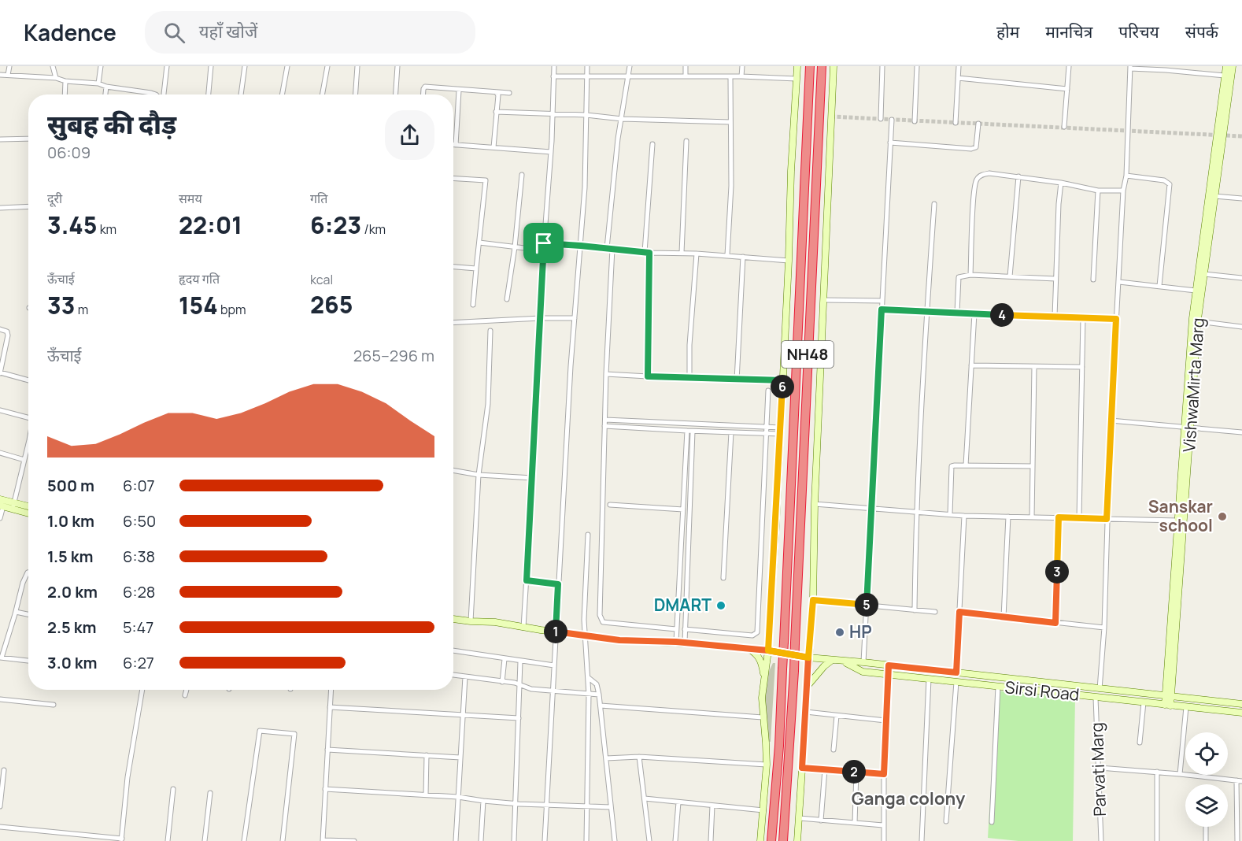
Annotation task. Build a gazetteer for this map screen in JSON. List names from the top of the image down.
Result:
{
  "streets": {
    "highway": ["NH48"],
    "street": ["VishwaMirta Marg", "Sirsi Road", "Parvati Marg"]
  },
  "crossings": [
    ["VishwaMirta Marg", "Sirsi Road"],
    ["Sirsi Road", "Parvati Marg"]
  ],
  "districts": ["Ganga colony"],
  "places": ["Sanskar school", "DMART", "HP"],
  "page": {
    "header": "Kadence",
    "search": "यहाँ खोजें",
    "nav": [
      "होम",
      "मानचित्र",
      "परिचय",
      "संपर्क"
    ],
    "heading": ["सुबह की दौड़", "06:09"],
    "stats": [
      ["दूरी", "3.45 km"],
      ["समय", "22:01"],
      ["गति", "6:23 /km"],
      ["ऊँचाई", "33 m"],
      ["हृदय गति", "154 bpm"],
      ["kcal", "265"]
    ],
    "pins": [
      "4",
      "6",
      "3",
      "5",
      "1",
      "2"
    ],
    "chart": ["ऊँचाई", "265–296 m"],
    "list": [
      {
        "name": "500 m",
        "note": "6:07"
      },
      {
        "name": "1.0 km",
        "note": "6:50"
      },
      {
        "name": "1.5 km",
        "note": "6:38"
      },
      {
        "name": "2.0 km",
        "note": "6:28"
      },
      {
        "name": "2.5 km",
        "note": "5:47"
      },
      {
        "name": "3.0 km",
        "note": "6:27"
      }
    ]
  }
}
